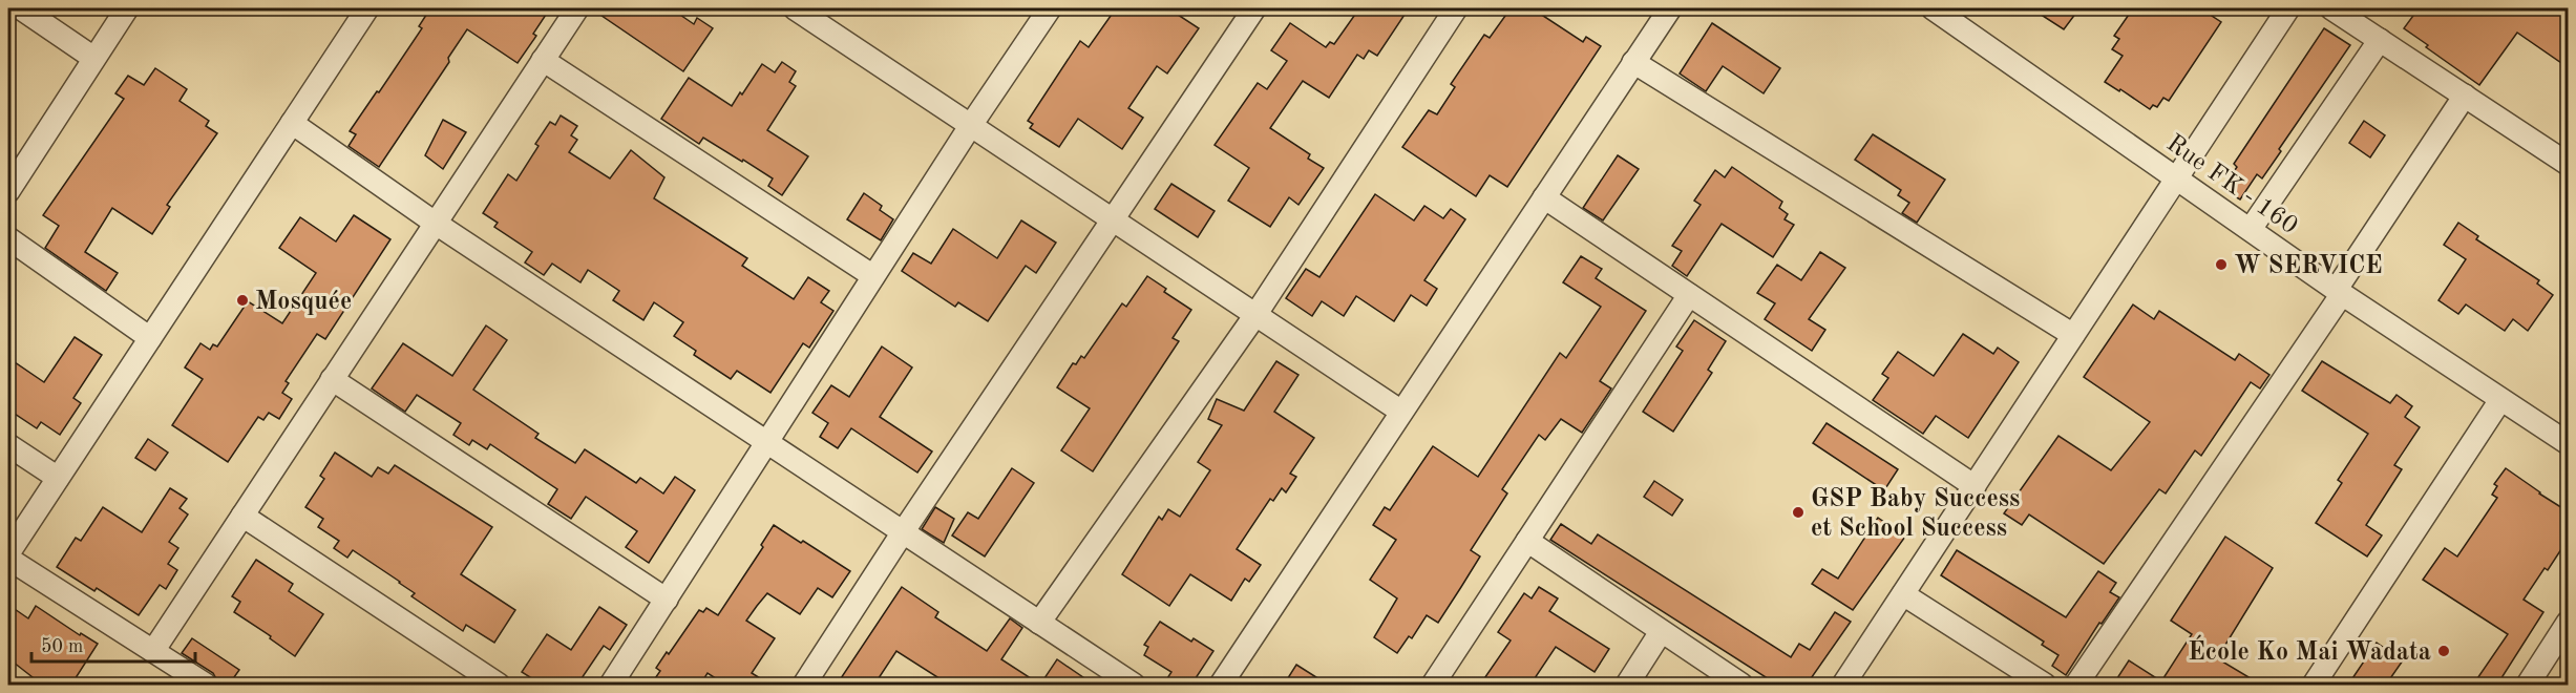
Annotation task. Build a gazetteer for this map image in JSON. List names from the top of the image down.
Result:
{
  "streets": {
    "street": ["Rue FK - 160"]
  },
  "places": [
    "W SERVICE",
    "Mosquée",
    "GSP Baby Success et School Success",
    "École Ko Mai Wadata"
  ],
  "scale_bar": "50 m"
}
